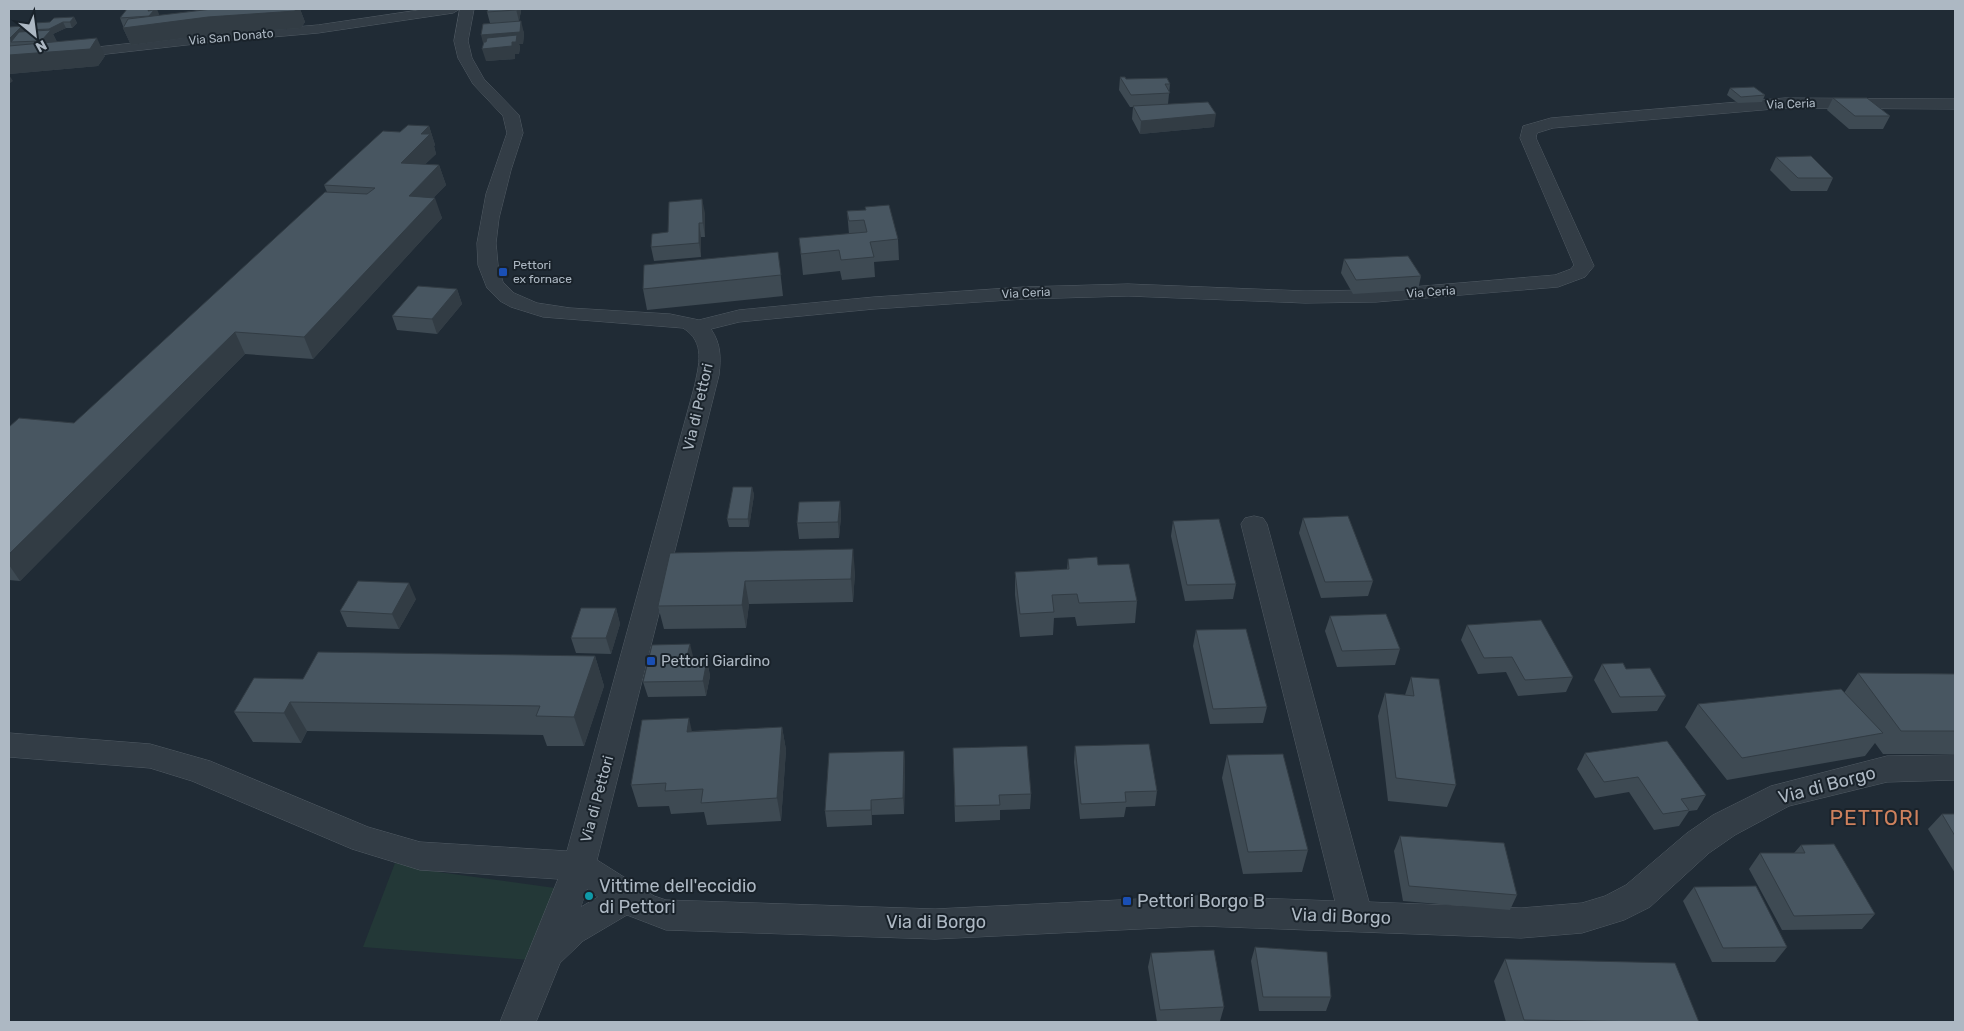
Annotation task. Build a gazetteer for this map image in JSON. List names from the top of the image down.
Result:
{
  "streets": {
    "street": [
      "Via San Donato",
      "Via Ceria",
      "Via di Pettori",
      "Via di Borgo"
    ]
  },
  "crossings": [
    ["Via Ceria", "Via di Pettori"],
    ["Via di Pettori", "Via di Borgo"]
  ],
  "districts": ["PETTORI"],
  "places": {
    "transit": ["Pettori ex fornace", "Pettori Giardino", "Pettori Borgo B"],
    "other": ["Vittime dell'eccidio di Pettori"]
  },
  "north": "bottom right"
}
